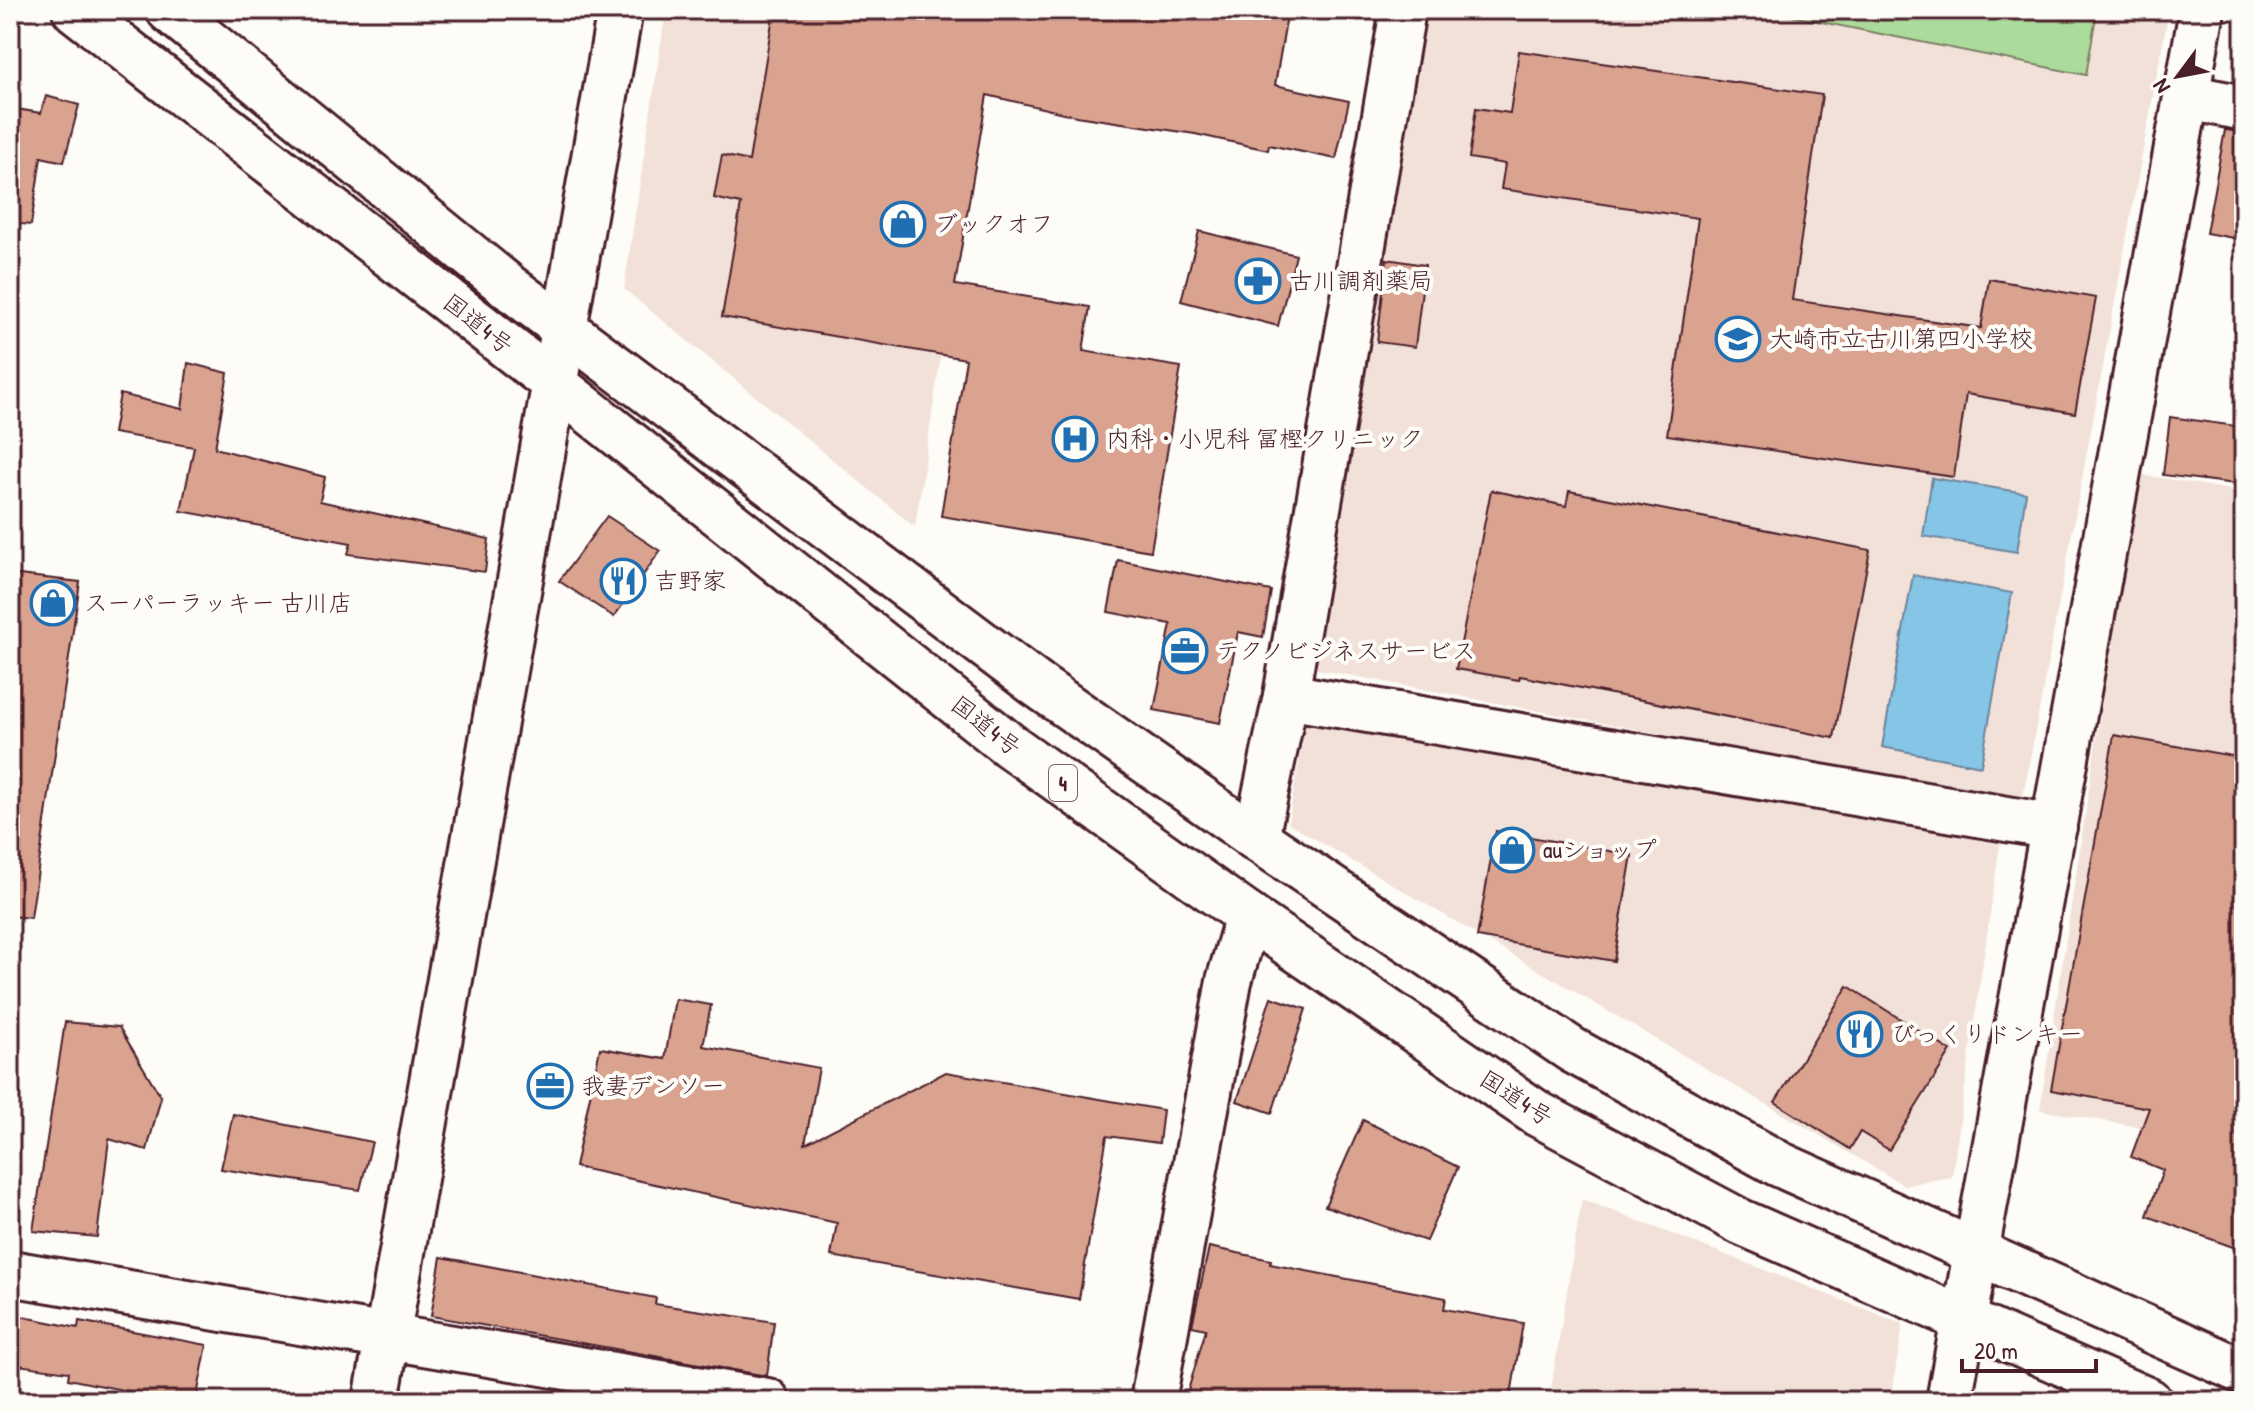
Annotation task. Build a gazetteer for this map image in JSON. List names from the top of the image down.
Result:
{
  "streets": {
    "main road": ["国道4号", "4"]
  },
  "places": {
    "shop": ["ブックオフ", "スーパーラッキー 古川店", "auショップ"],
    "pharmacy": ["古川調剤薬局"],
    "school or university": ["大崎市立古川第四小学校"],
    "hospital": ["内科・小児科 冨樫クリニック"],
    "restaurant": ["吉野家", "びっくりドンキー"],
    "office": ["テクノビジネスサービス", "我妻デンソー"]
  },
  "scale_bar": "20 m",
  "north": "bottom left"
}
